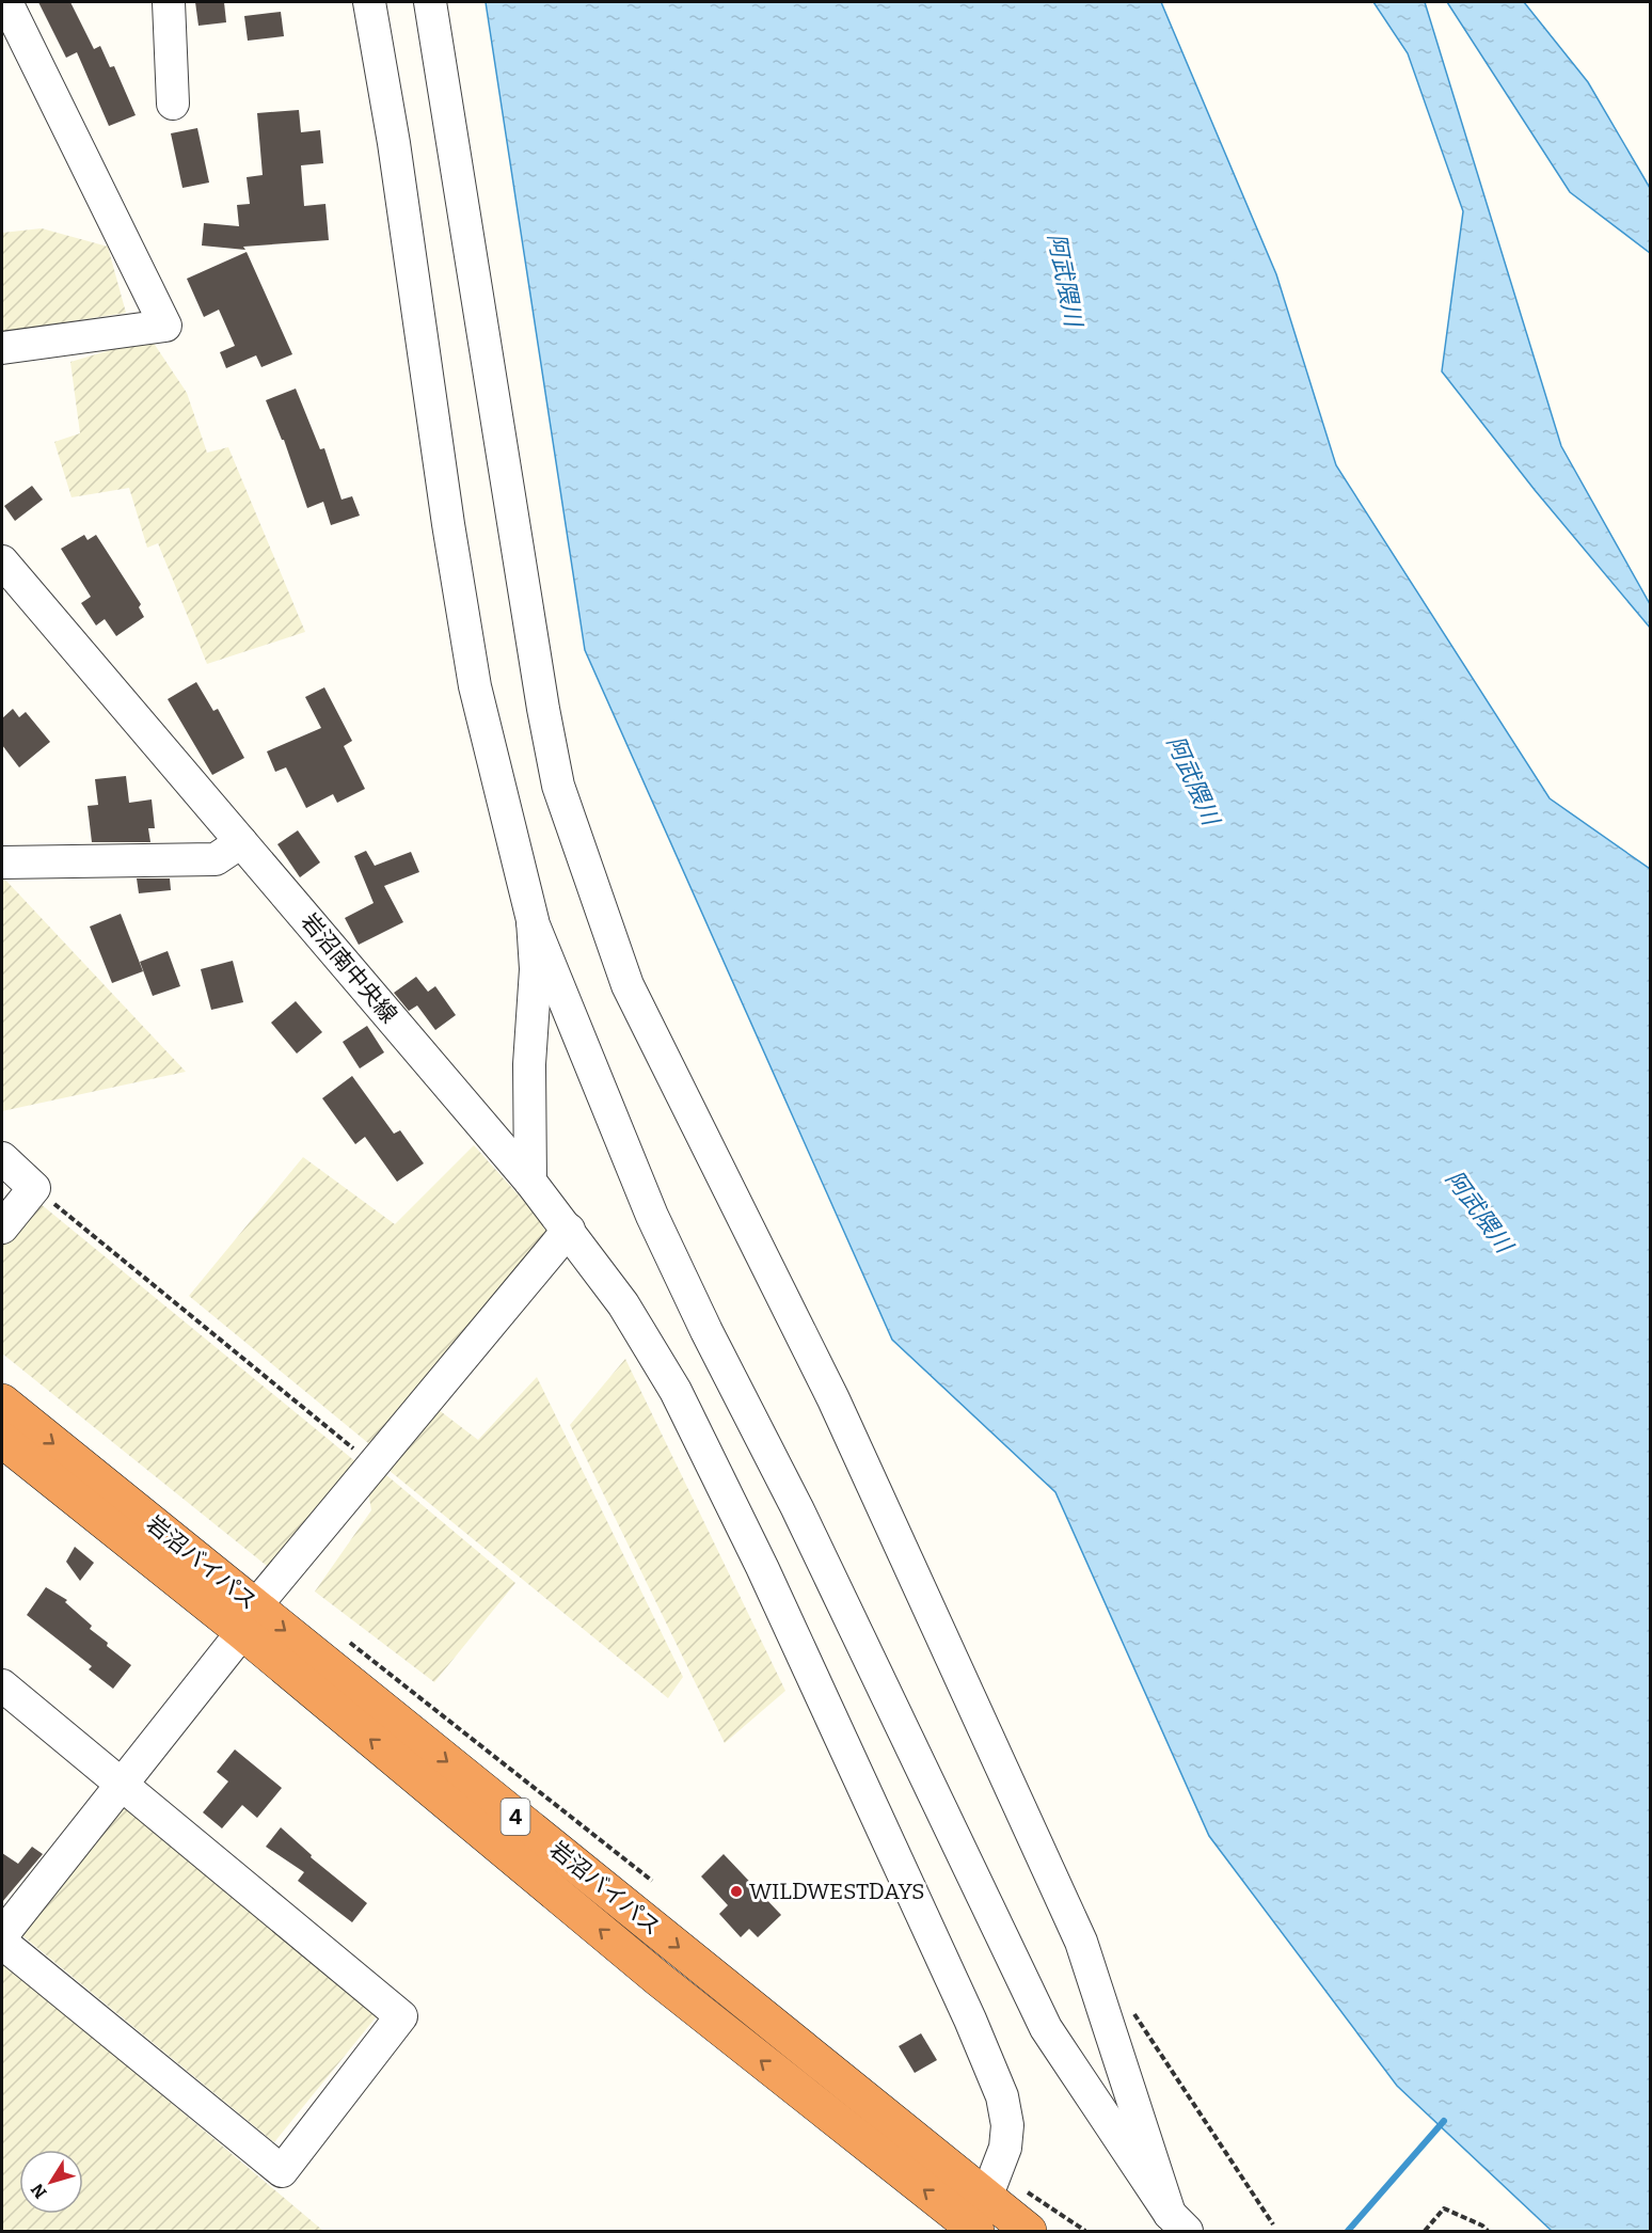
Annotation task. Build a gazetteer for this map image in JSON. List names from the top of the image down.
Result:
{
  "streets": {
    "highway": ["岩沼バイパス", "4"],
    "street": ["岩沼南中央線"]
  },
  "crossings": [
    ["岩沼南中央線", "岩沼バイパス"]
  ],
  "water": ["阿武隈川"],
  "places": ["WILDWESTDAYS"],
  "north": "bottom left"
}
